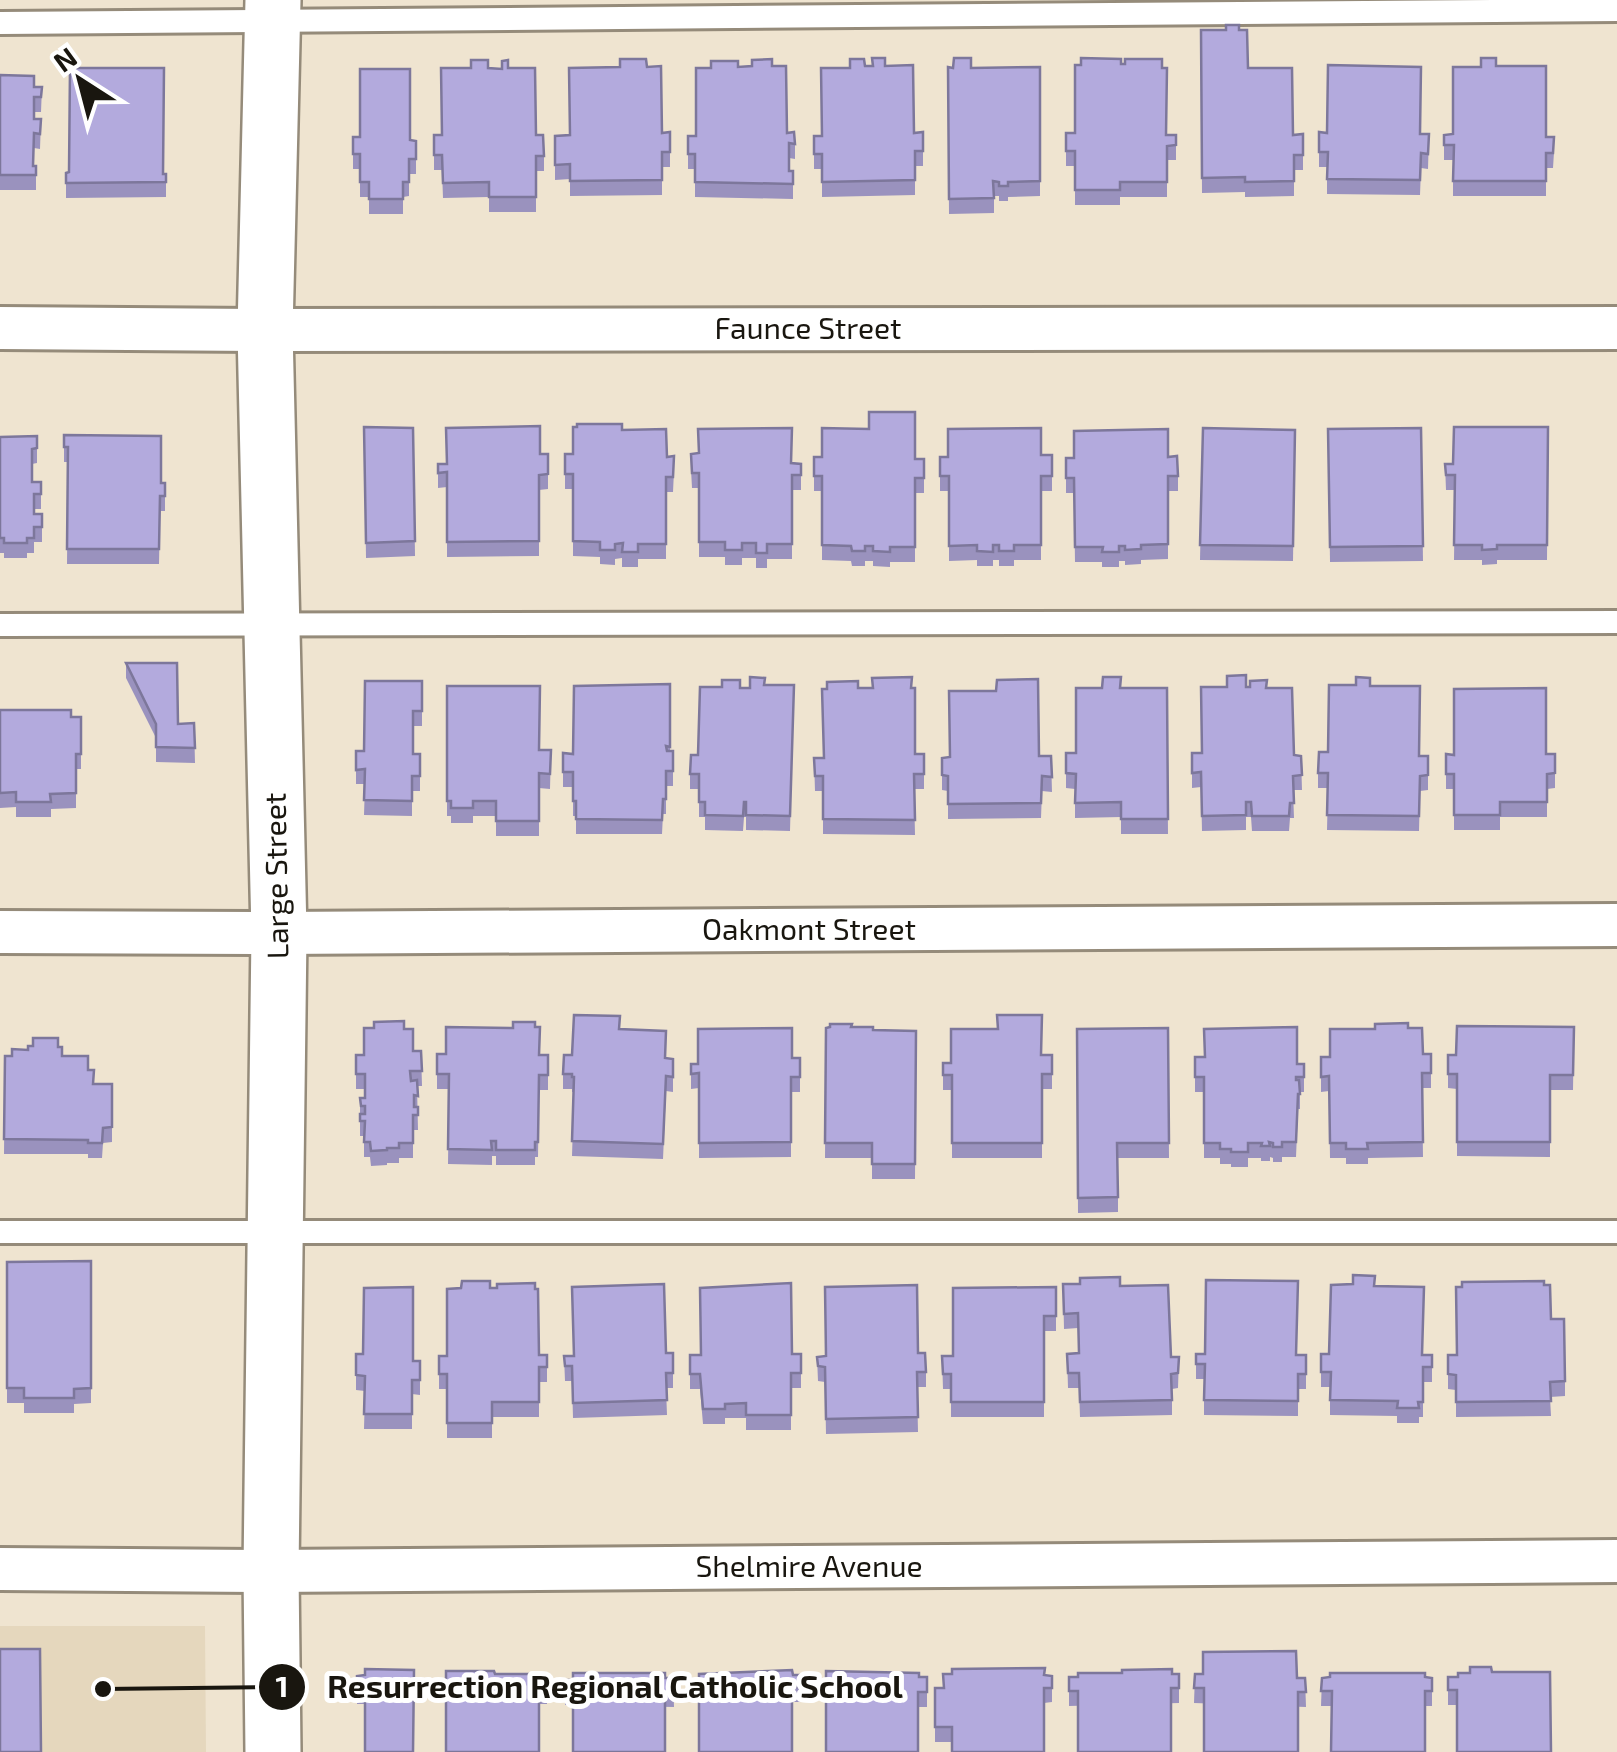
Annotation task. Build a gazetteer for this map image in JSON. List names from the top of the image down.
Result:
{
  "streets": {
    "street": [
      "Faunce Street",
      "Large Street",
      "Oakmont Street",
      "Shelmire Avenue"
    ]
  },
  "crossings": [
    ["Faunce Street", "Large Street"],
    ["Large Street", "Oakmont Street"],
    ["Large Street", "Shelmire Avenue"]
  ],
  "places": ["Resurrection Regional Catholic School"],
  "north": "top left"
}
